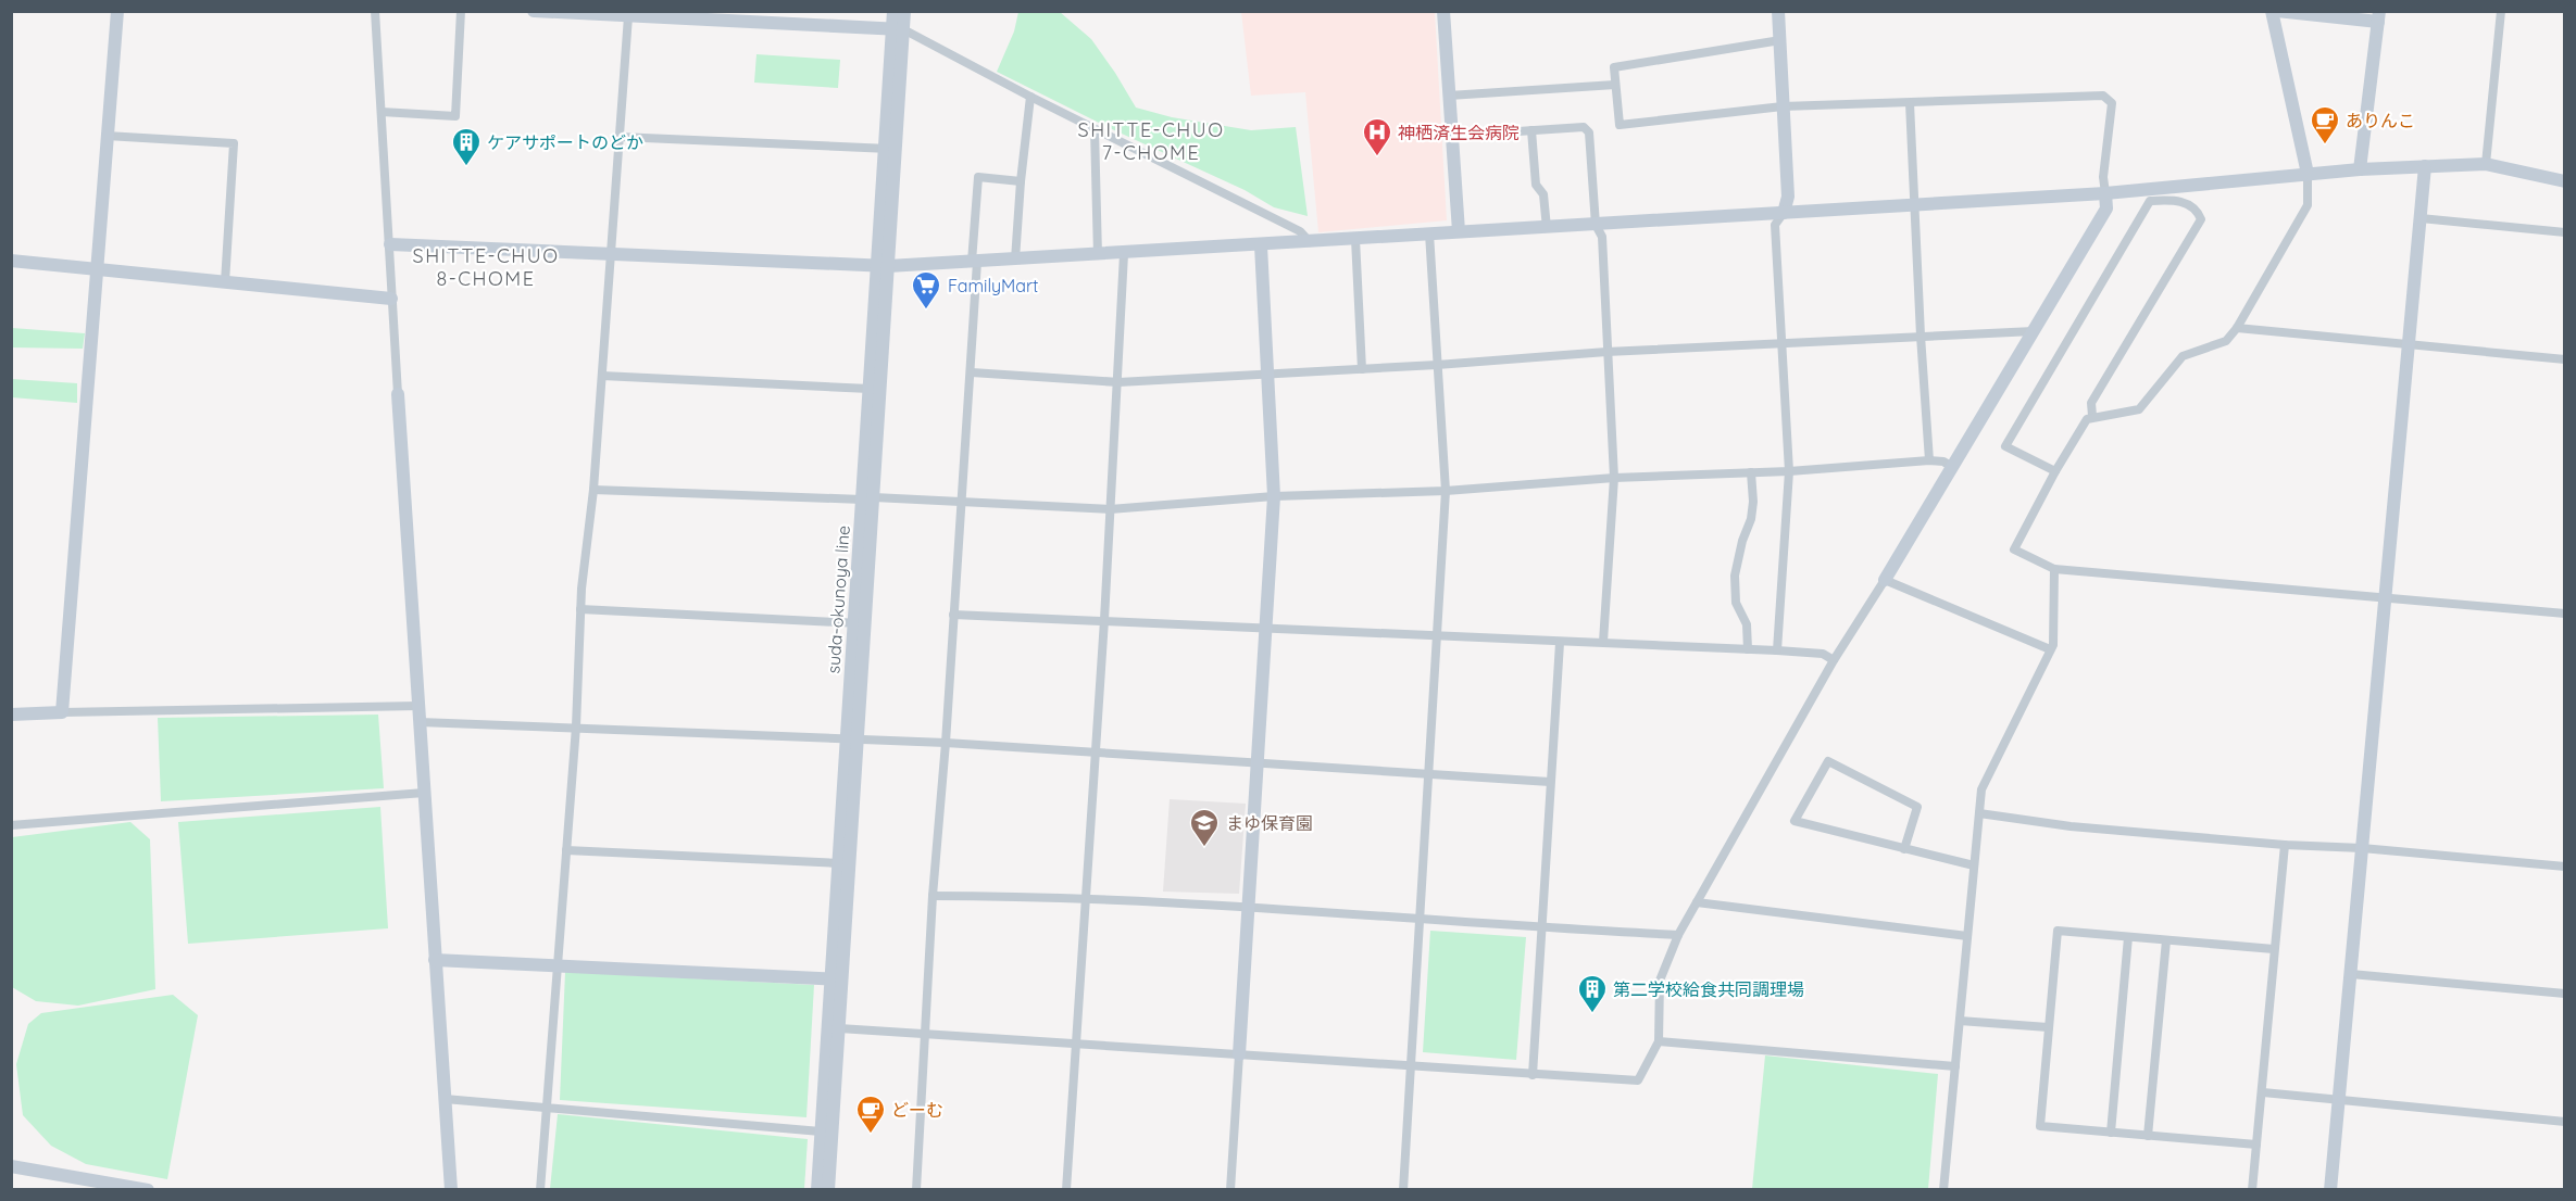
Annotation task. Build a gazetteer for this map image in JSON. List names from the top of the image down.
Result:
{
  "streets": {
    "street": ["suda-okunoya line"]
  },
  "districts": ["SHITTE-CHUO 7-CHOME", "SHITTE-CHUO 8-CHOME"],
  "places": {
    "cafe": ["ありんこ", "どーむ"],
    "hospital": ["神栖済生会病院"],
    "building": ["ケアサポートのどか", "第二学校給食共同調理場"],
    "supermarket": ["FamilyMart"],
    "school or university": ["まゆ保育園"]
  }
}
